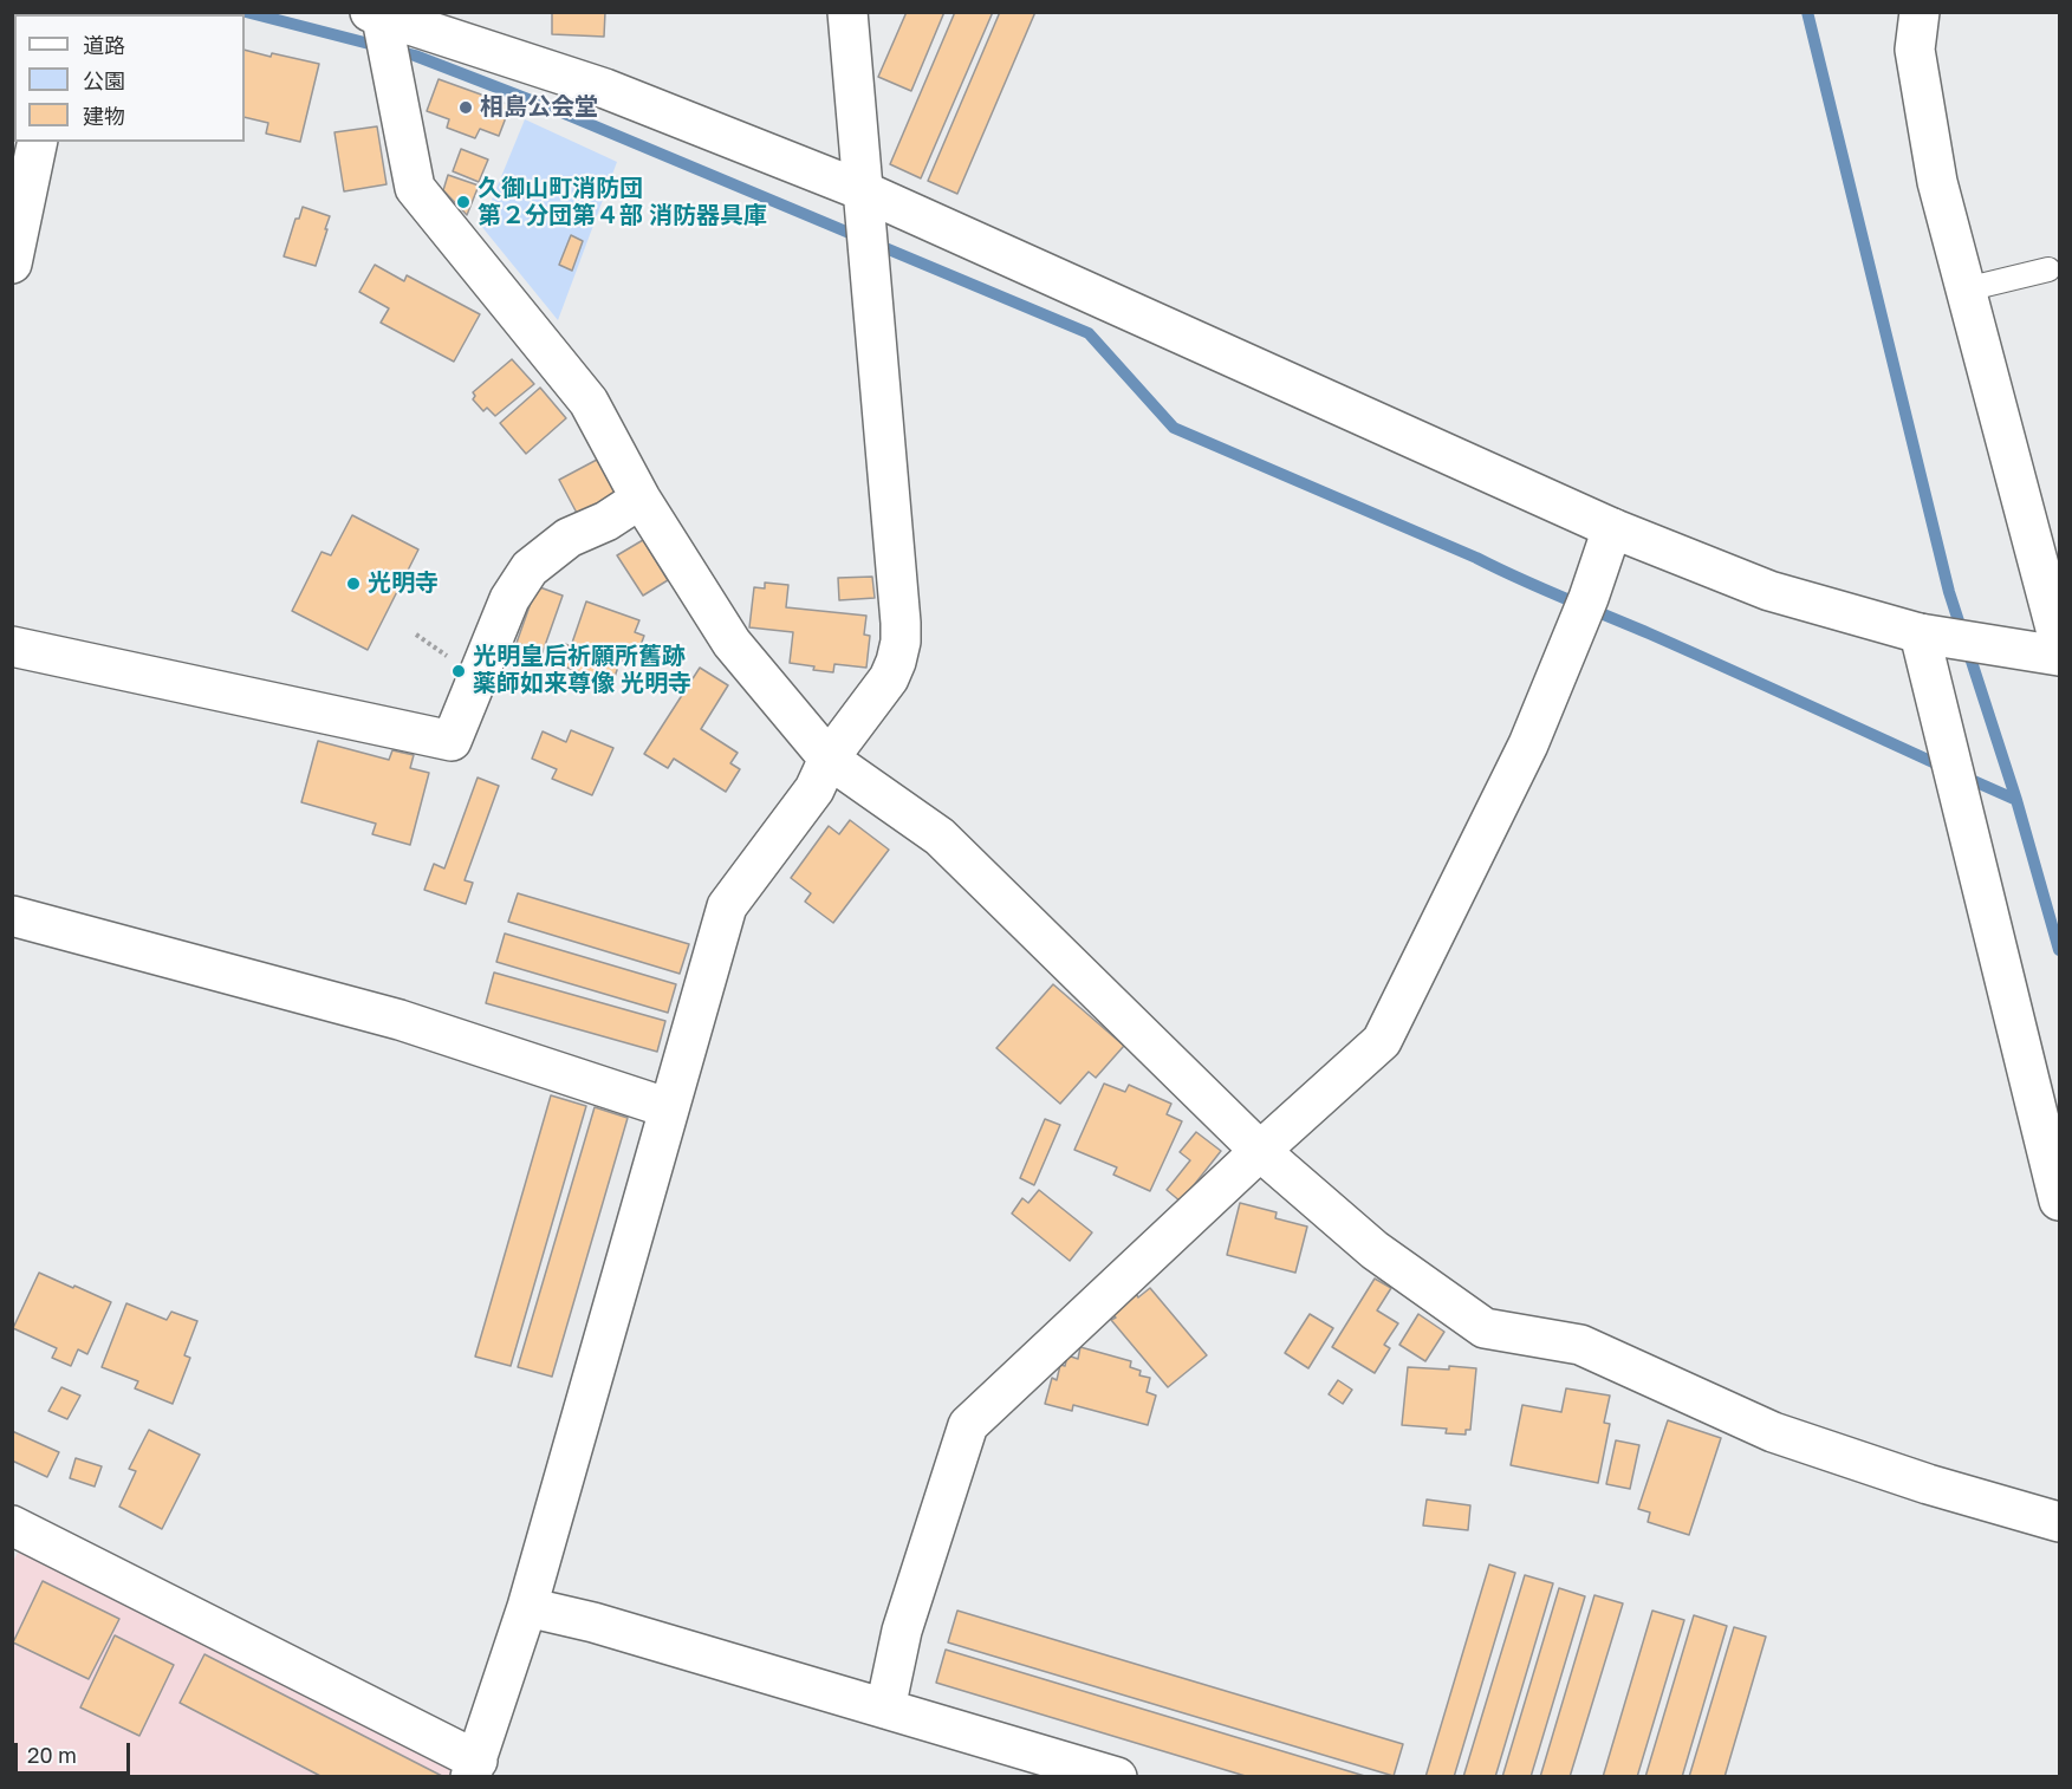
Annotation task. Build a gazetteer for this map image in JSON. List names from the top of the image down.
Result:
{
  "places": [
    "相島公会堂",
    "久御山町消防団 第２分団第４部 消防器具庫",
    "光明寺",
    "光明皇后祈願所舊跡 薬師如来尊像 光明寺"
  ],
  "legend": ["道路", "公園", "建物"],
  "scale_bar": "20 m"
}
